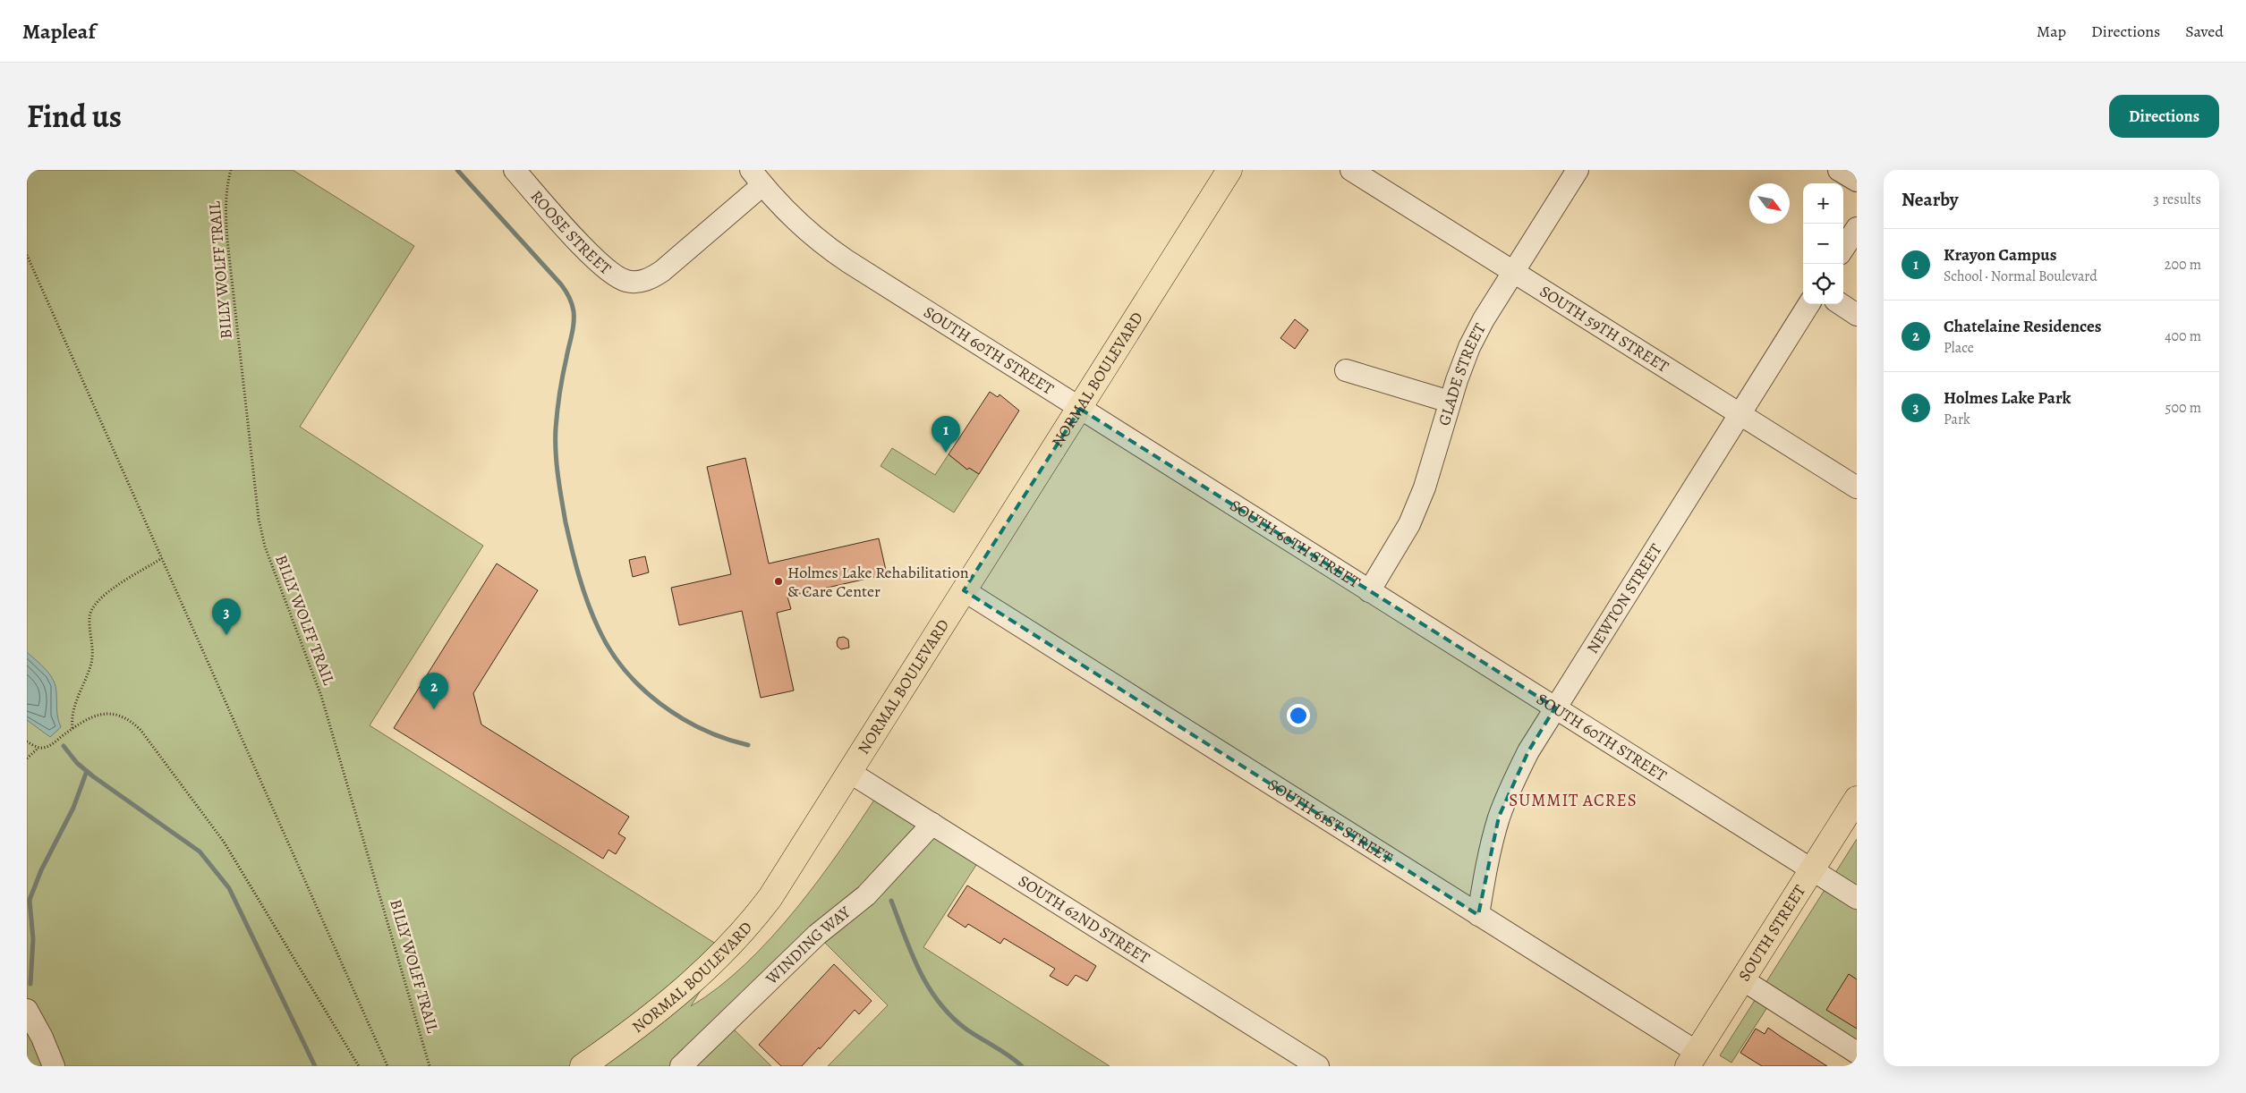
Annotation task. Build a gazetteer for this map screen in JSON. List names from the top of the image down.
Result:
{
  "streets": {
    "main road": ["NORMAL BOULEVARD", "SOUTH STREET"],
    "street": [
      "ROOSE STREET",
      "SOUTH 59TH STREET",
      "SOUTH 60TH STREET",
      "GLADE STREET",
      "NEWTON STREET",
      "SOUTH 61ST STREET",
      "SOUTH 62ND STREET",
      "WINDING WAY"
    ],
    "path": ["BILLY WOLFF TRAIL"]
  },
  "crossings": [
    ["ROOSE STREET", "SOUTH 60TH STREET"],
    ["SOUTH 59TH STREET", "GLADE STREET"],
    ["SOUTH 59TH STREET", "NEWTON STREET"],
    ["SOUTH 60TH STREET", "GLADE STREET"],
    ["SOUTH 60TH STREET", "NORMAL BOULEVARD"],
    ["SOUTH 60TH STREET", "NEWTON STREET"],
    ["SOUTH 60TH STREET", "SOUTH STREET"],
    ["NORMAL BOULEVARD", "SOUTH 61ST STREET"],
    ["NORMAL BOULEVARD", "SOUTH 62ND STREET"],
    ["NEWTON STREET", "SOUTH 61ST STREET"],
    ["SOUTH 61ST STREET", "SOUTH STREET"],
    ["SOUTH 62ND STREET", "WINDING WAY"]
  ],
  "districts": ["SUMMIT ACRES"],
  "places": ["Holmes Lake Rehabilitation & Care Center"],
  "north": "bottom right",
  "page": {
    "header": "Mapleaf",
    "nav": ["Map", "Directions", "Saved"],
    "title": "Find us",
    "buttons": "Directions",
    "heading": ["Nearby", "3 results"],
    "map_buttons": ["+", "−"],
    "list": [
      {
        "mark": "1",
        "name": "Krayon Campus",
        "note": "School · Normal Boulevard",
        "value": "200 m"
      },
      {
        "mark": "2",
        "name": "Chatelaine Residences",
        "note": "Place",
        "value": "400 m"
      },
      {
        "mark": "3",
        "name": "Holmes Lake Park",
        "note": "Park",
        "value": "500 m"
      }
    ],
    "pins": ["1", "3", "2"]
  }
}
